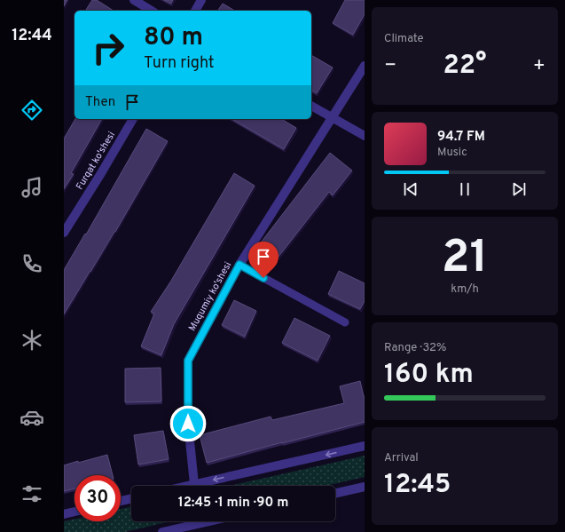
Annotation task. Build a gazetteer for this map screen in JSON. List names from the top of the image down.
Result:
{
  "streets": {
    "street": ["Furqat ko'shesi", "Muqumiy ko'shesi"]
  },
  "page": {
    "tabs": "12:44",
    "tile": [
      "Climate",
      ["21", "km/h"],
      ["Range · 32%", "160 km"],
      ["Arrival", "12:45"]
    ],
    "turn": ["80 m", "Turn right"],
    "heat": ["−", "22°", "+"],
    "then": "Then",
    "song": ["94.7 FM", "Music"],
    "limit": "30",
    "trip": "12:45 · 1 min · 90 m"
  }
}
